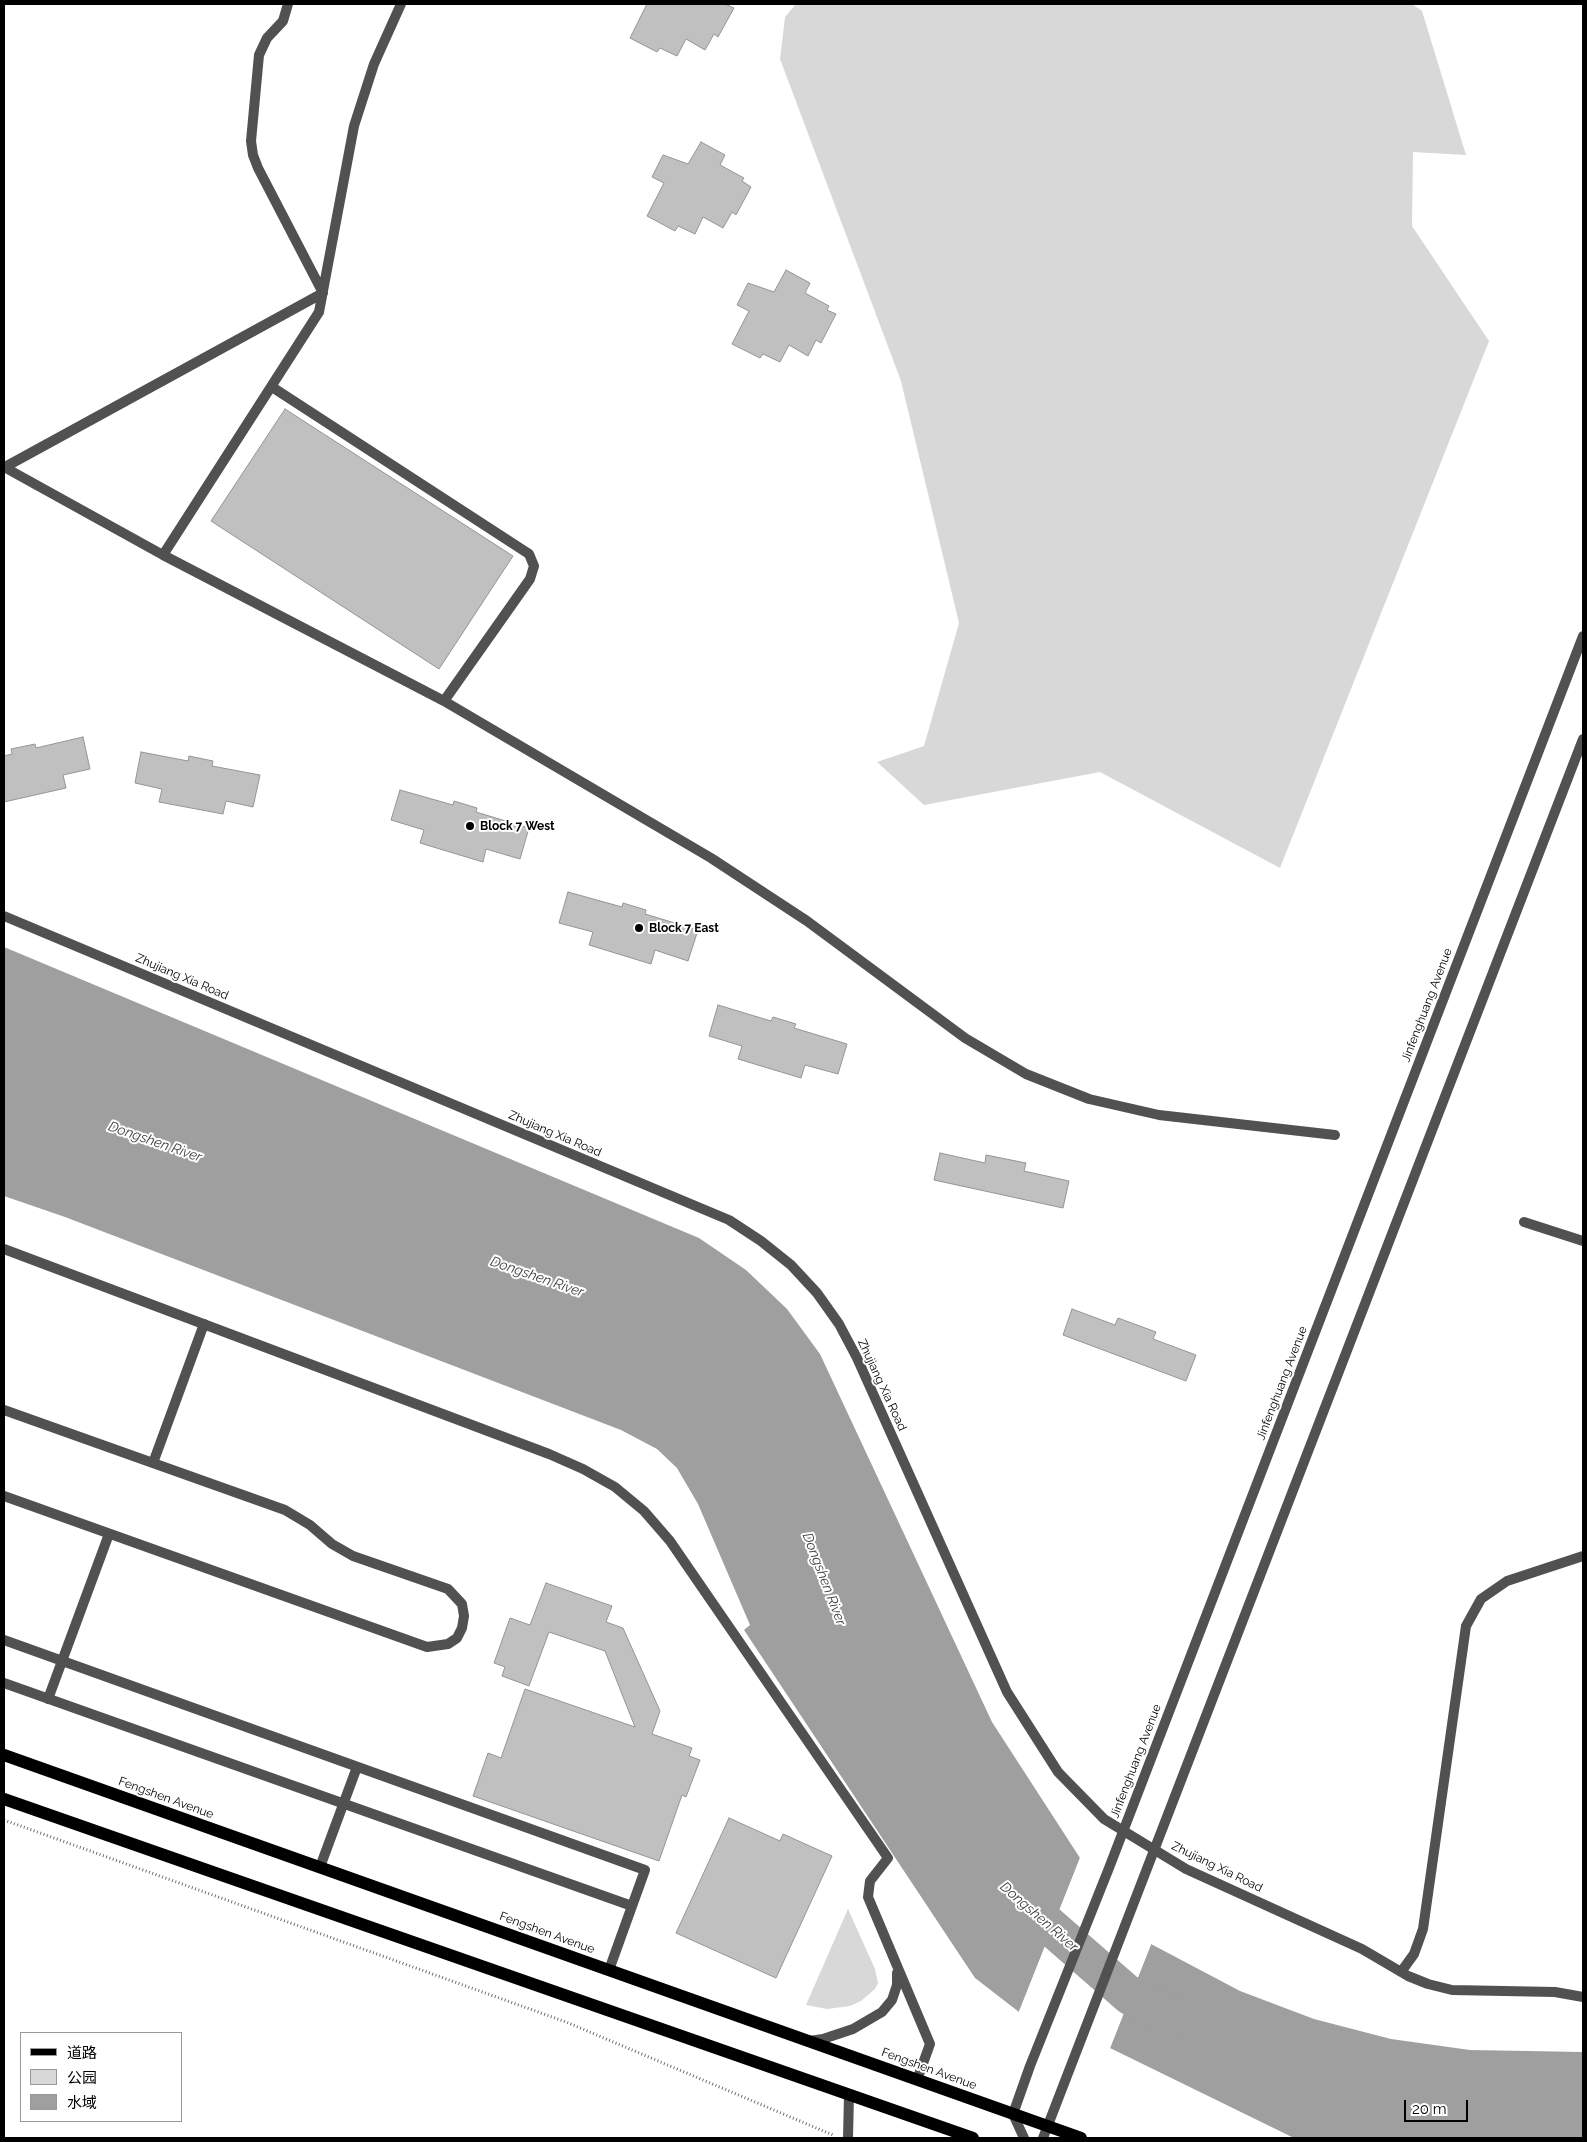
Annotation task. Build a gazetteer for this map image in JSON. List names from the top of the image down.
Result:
{
  "streets": {
    "main road": ["Fengshen Avenue"],
    "street": ["Zhujiang Xia Road", "Jinfenghuang Avenue"]
  },
  "crossings": [
    ["Zhujiang Xia Road", "Jinfenghuang Avenue"],
    ["Jinfenghuang Avenue", "Fengshen Avenue"]
  ],
  "water": ["Dongshen River"],
  "places": ["Block 7 West", "Block 7 East"],
  "legend": ["道路", "公园", "水域"],
  "scale_bar": "20 m"
}
